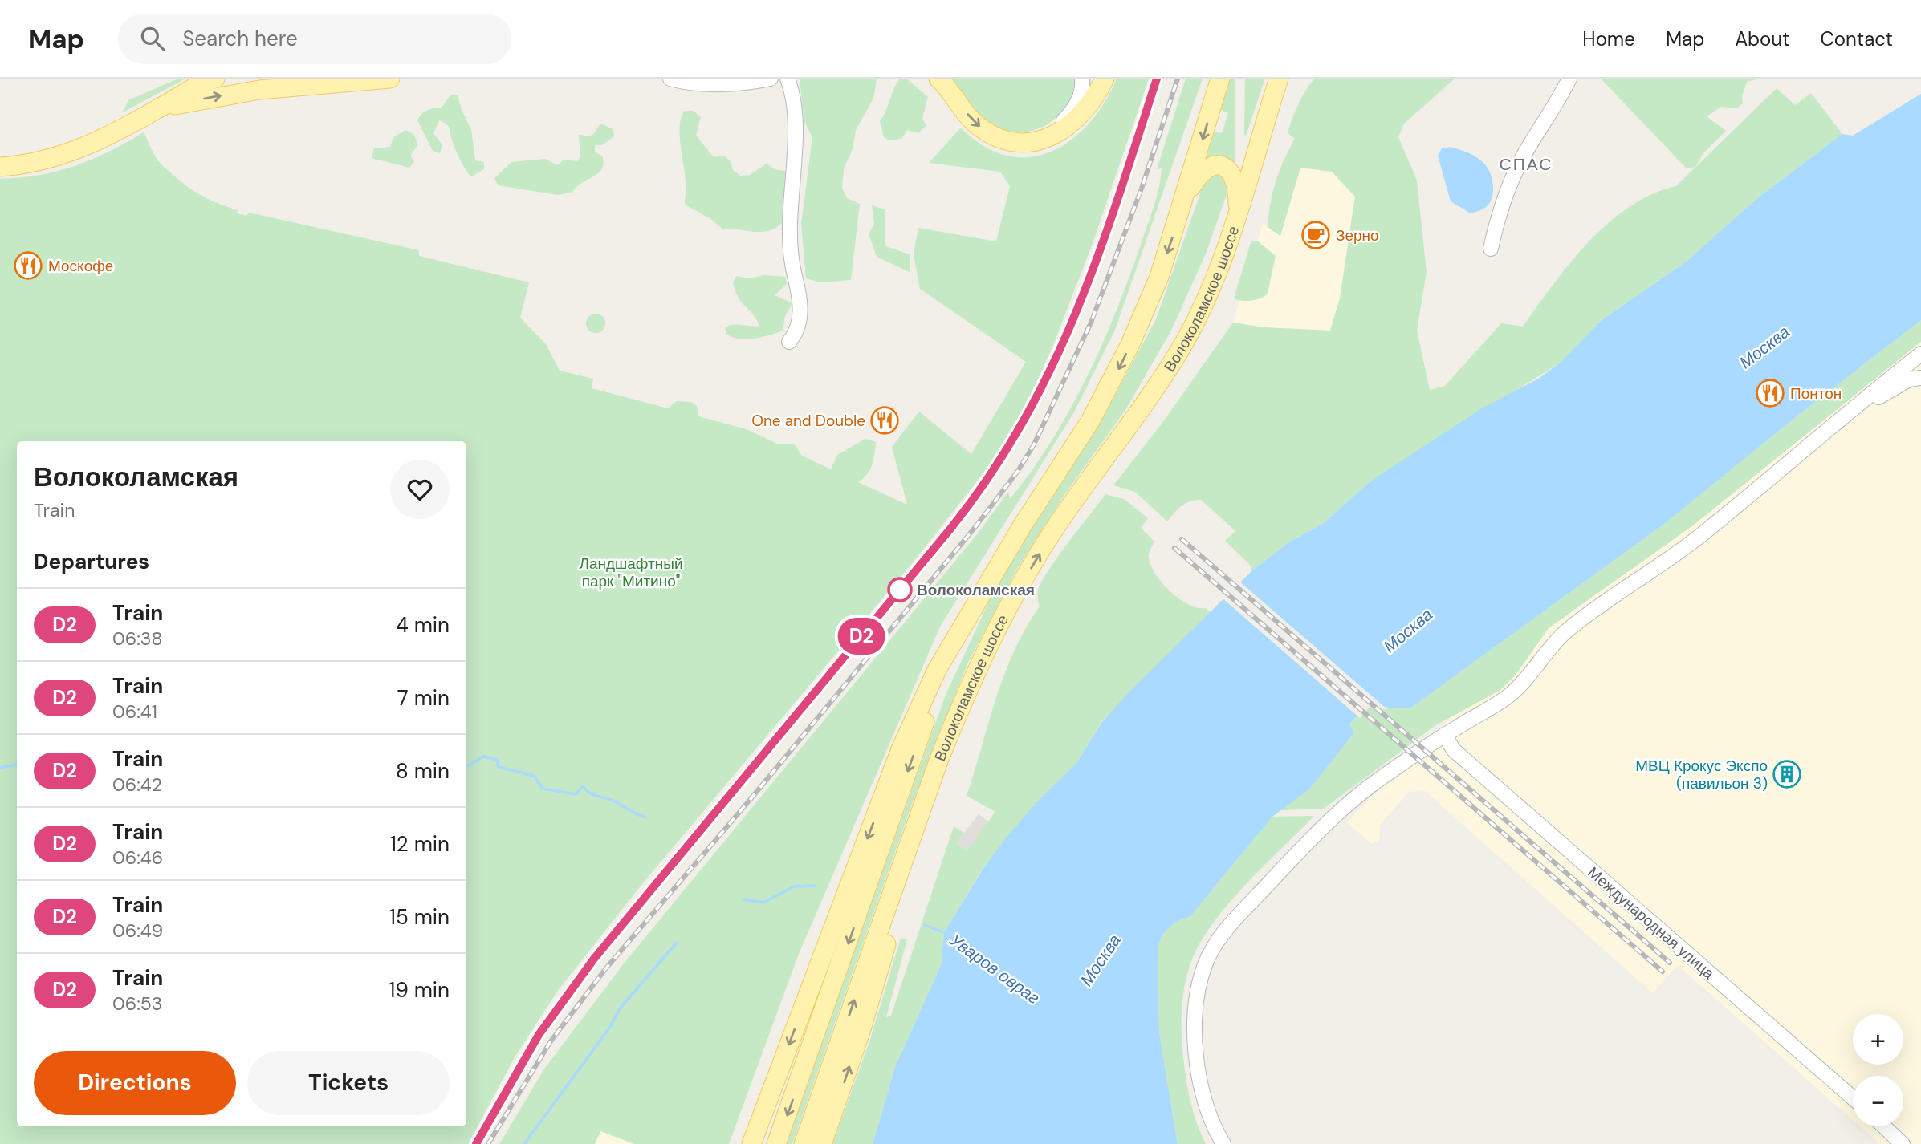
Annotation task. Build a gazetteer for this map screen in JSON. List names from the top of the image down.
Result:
{
  "streets": {
    "main road": ["Волоколамское шоссе"],
    "street": ["Международная улица"]
  },
  "districts": ["СПАС"],
  "water": ["Москва", "Уваров овраг"],
  "parks": ["Ландшафтный парк \"Митино\""],
  "places": {
    "cafe": ["Зерно"],
    "restaurant": ["Москофе", "Понтон", "One and Double"],
    "other": ["Волоколамская"],
    "building": ["МВЦ Крокус Экспо (павильон 3)"]
  },
  "page": {
    "header": "Map",
    "search": "Search here",
    "nav": [
      "Home",
      "Map",
      "About",
      "Contact"
    ],
    "on_map": "D2",
    "heading": [
      ["Волоколамская", "Train"],
      "Departures"
    ],
    "list": [
      {
        "mark": "D2",
        "name": "Train",
        "note": "06:38",
        "value": "4 min"
      },
      {
        "mark": "D2",
        "name": "Train",
        "note": "06:41",
        "value": "7 min"
      },
      {
        "mark": "D2",
        "name": "Train",
        "note": "06:42",
        "value": "8 min"
      },
      {
        "mark": "D2",
        "name": "Train",
        "note": "06:46",
        "value": "12 min"
      },
      {
        "mark": "D2",
        "name": "Train",
        "note": "06:49",
        "value": "15 min"
      },
      {
        "mark": "D2",
        "name": "Train",
        "note": "06:53",
        "value": "19 min"
      }
    ],
    "map_buttons": ["+", "−"],
    "buttons": ["Directions", "Tickets"]
  }
}
